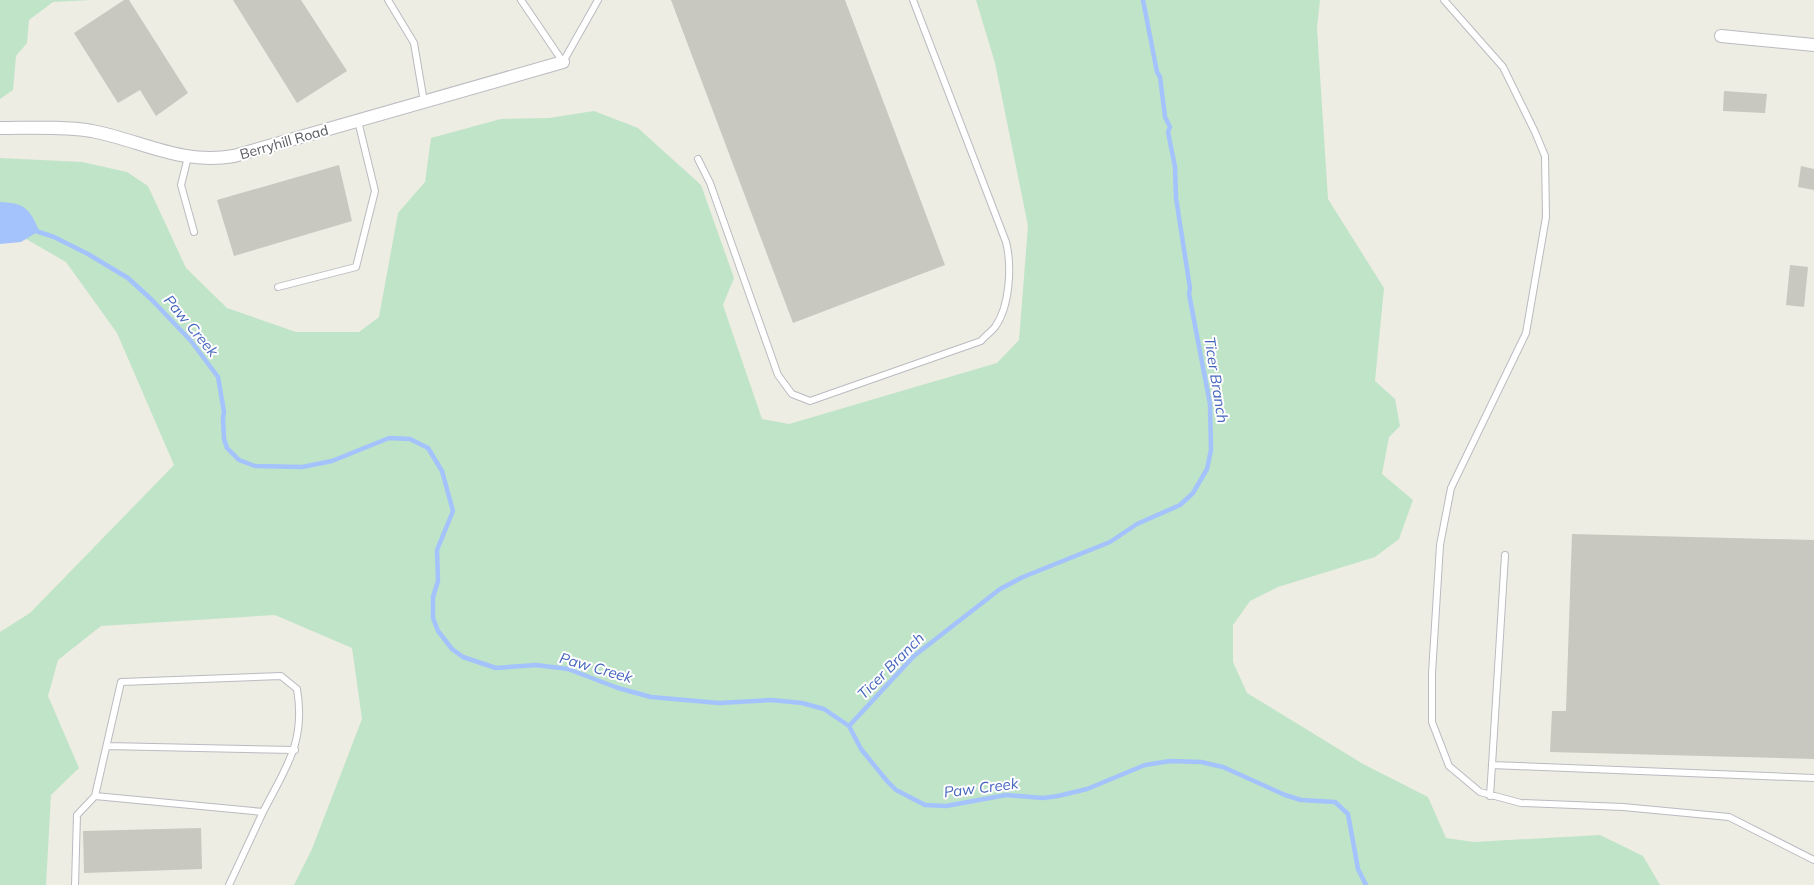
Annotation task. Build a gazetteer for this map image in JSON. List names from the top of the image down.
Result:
{
  "streets": {
    "street": ["Berryhill Road"]
  },
  "water": ["Paw Creek", "Ticer Branch"]
}
